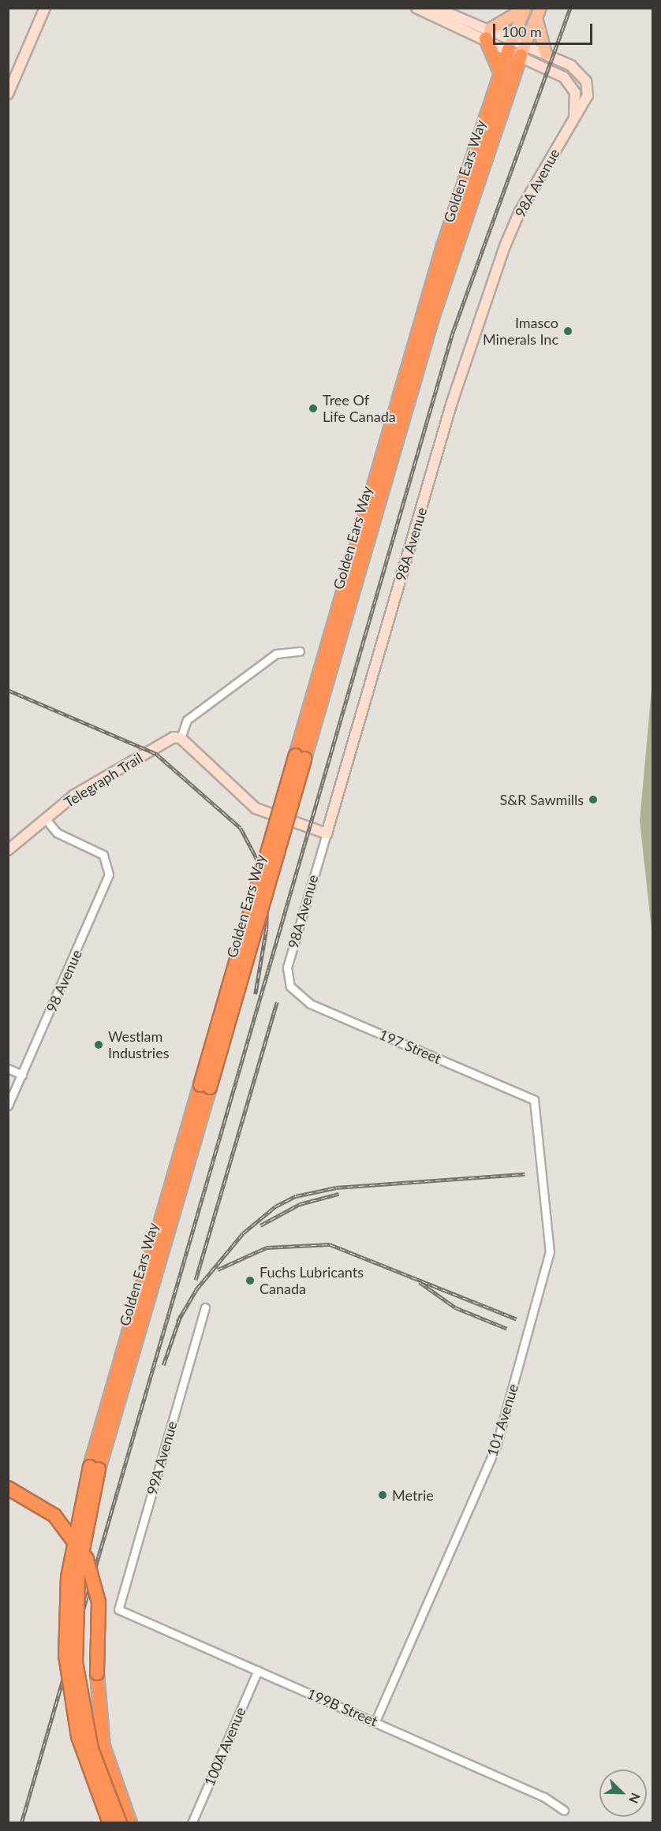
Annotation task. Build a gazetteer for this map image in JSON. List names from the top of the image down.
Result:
{
  "streets": {
    "highway": ["Golden Ears Way"],
    "street": [
      "98A Avenue",
      "Telegraph Trail",
      "98 Avenue",
      "197 Street",
      "101 Avenue",
      "99A Avenue",
      "199B Street",
      "100A Avenue"
    ]
  },
  "crossings": [
    ["Golden Ears Way", "98A Avenue"],
    ["98A Avenue", "197 Street"],
    ["Telegraph Trail", "98 Avenue"],
    ["197 Street", "101 Avenue"],
    ["101 Avenue", "199B Street"],
    ["99A Avenue", "199B Street"],
    ["199B Street", "100A Avenue"]
  ],
  "places": [
    "Imasco Minerals Inc",
    "Tree Of Life Canada",
    "S&R Sawmills",
    "Westlam Industries",
    "Fuchs Lubricants Canada",
    "Metrie"
  ],
  "scale_bar": "100 m",
  "north": "bottom right"
}
